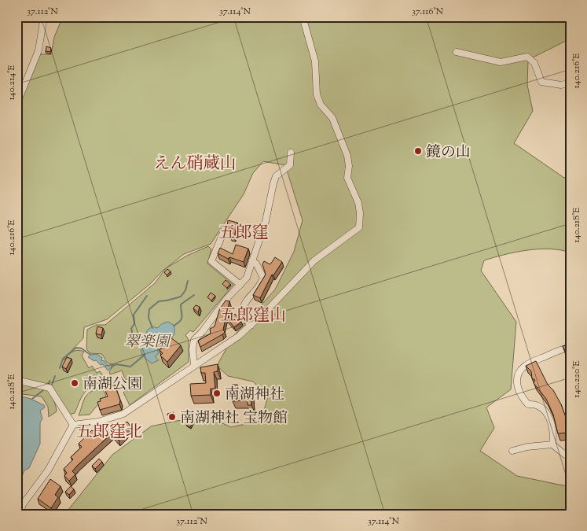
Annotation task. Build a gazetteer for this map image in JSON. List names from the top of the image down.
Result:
{
  "districts": [
    "えん硝蔵山",
    "五郎窪",
    "五郎窪山",
    "五郎窪北"
  ],
  "parks": ["翠楽園"],
  "places": [
    "鏡の山",
    "南湖公園",
    "南湖神社",
    "南湖神社 宝物館"
  ],
  "coordinates": [
    "37.112°N",
    "37.114°N",
    "37.116°N",
    "140.216°E",
    "140.214°E",
    "140.218°E",
    "140.220°E"
  ]
}
